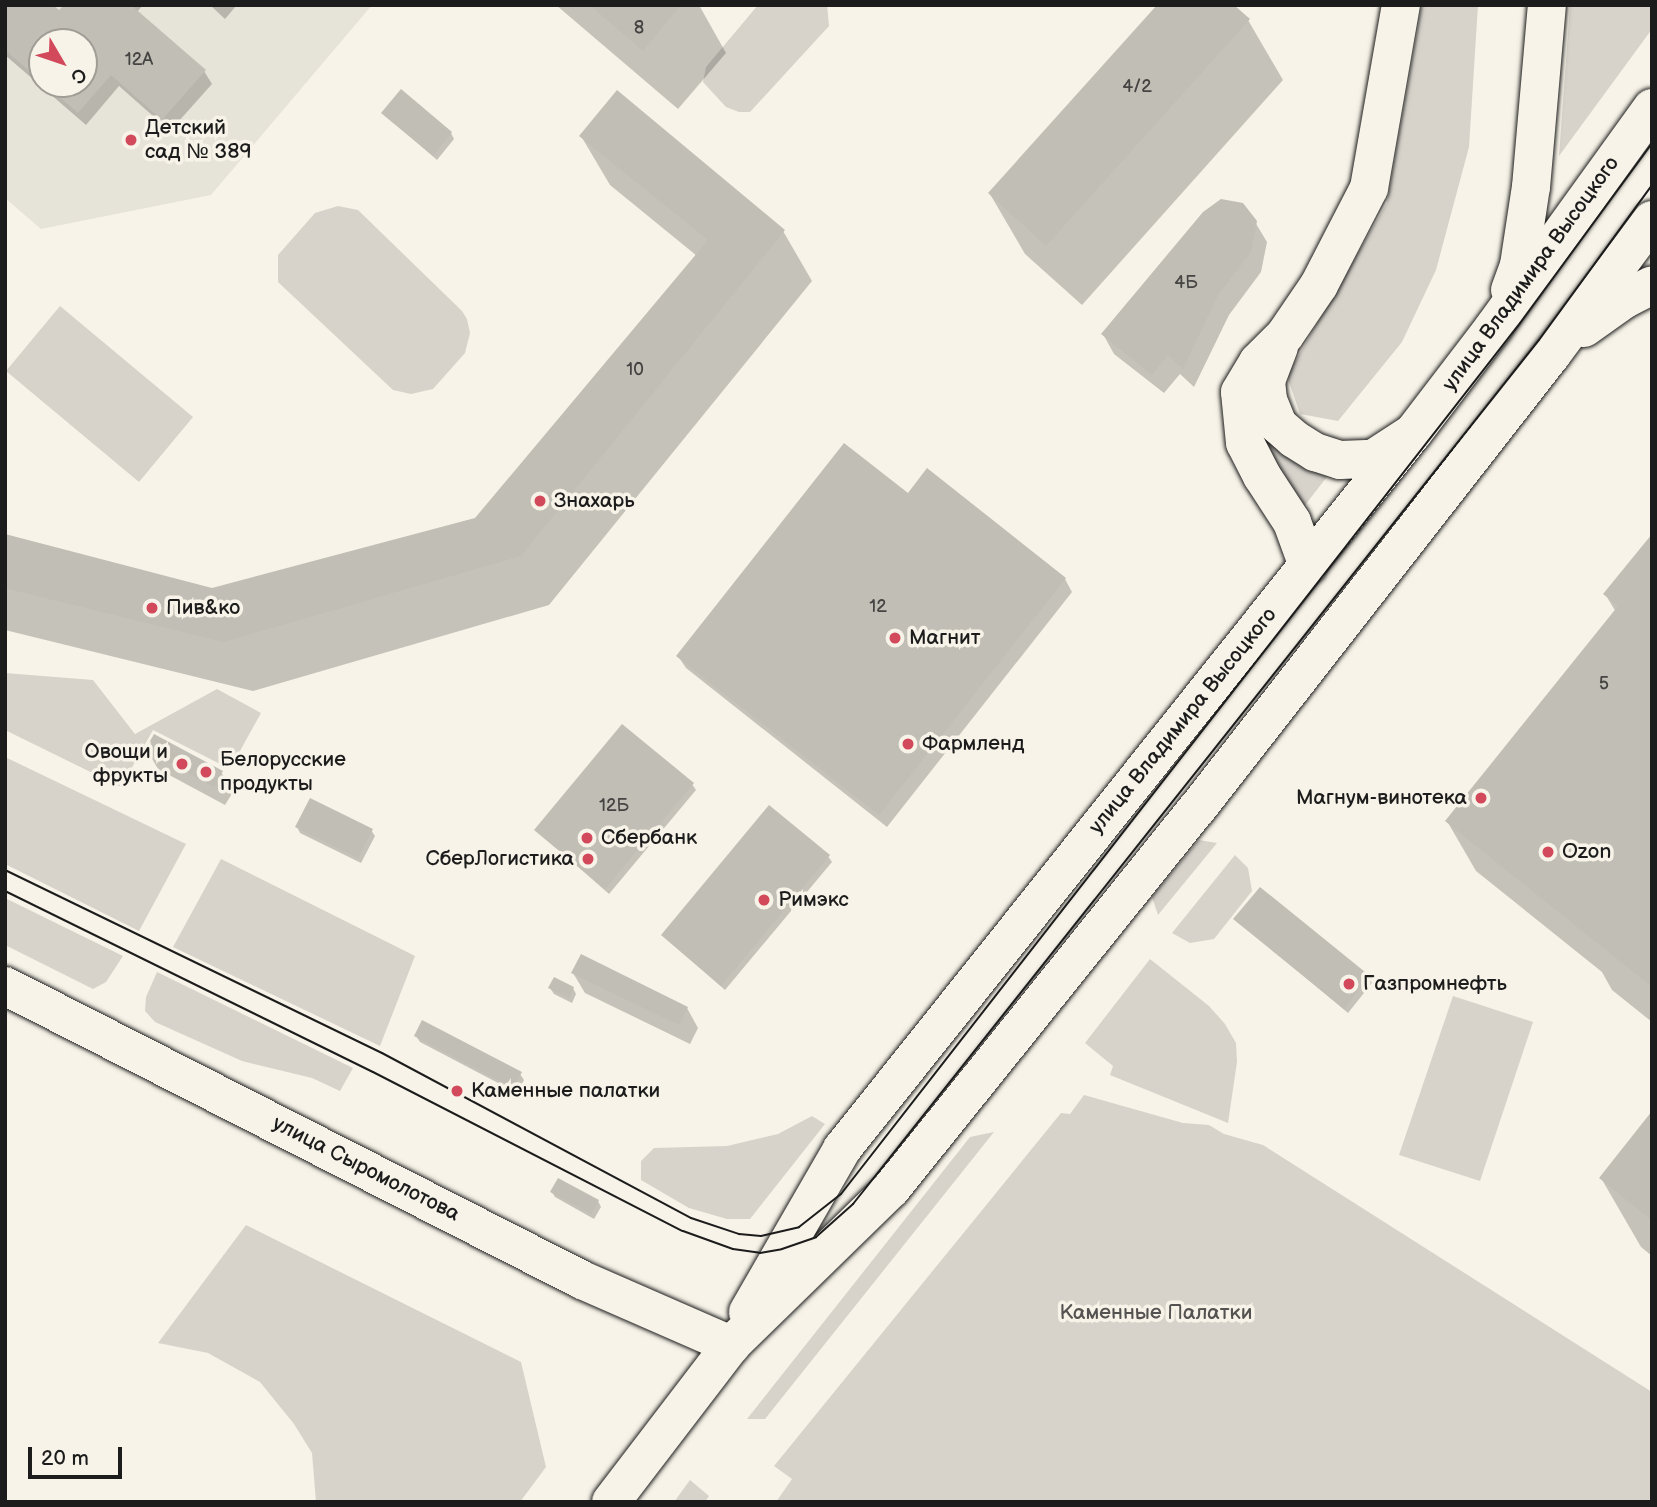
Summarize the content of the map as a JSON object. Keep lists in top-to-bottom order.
{
  "streets": {
    "main road": ["улица Владимира Высоцкого", "улица Сыромолотова"]
  },
  "crossings": [
    ["улица Владимира Высоцкого", "улица Сыромолотова"]
  ],
  "parks": ["Каменные Палатки"],
  "places": [
    "Детский сад № 389",
    "Знахарь",
    "Пив&ко",
    "Магнит",
    "Фармленд",
    "Овощи и фрукты",
    "Белорусские продукты",
    "Магнум-винотека",
    "Сбербанк",
    "Ozon",
    "СберЛогистика",
    "Римэкс",
    "Газпромнефть",
    "Каменные палатки"
  ],
  "house_numbers": [
    "8",
    "12А",
    "4/2",
    "4Б",
    "10",
    "12",
    "5",
    "12Б"
  ],
  "scale_bar": "20 m",
  "north": "bottom right"
}
